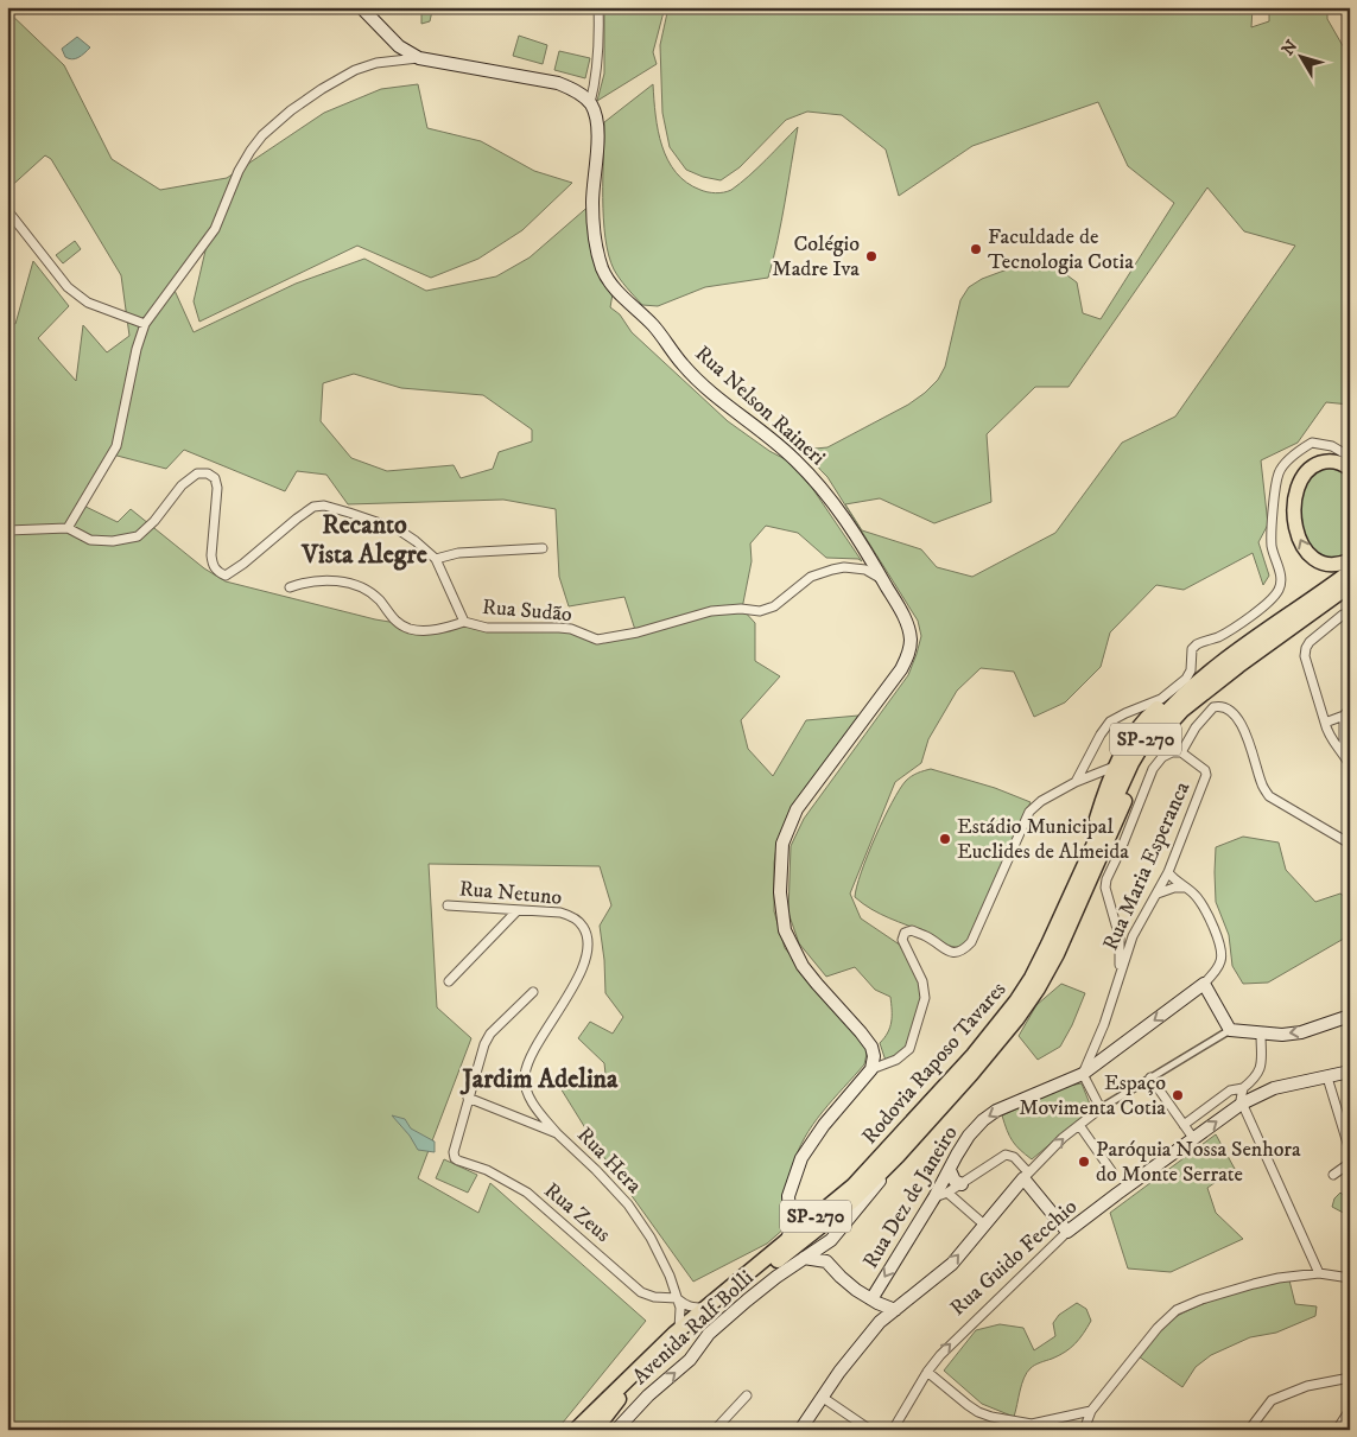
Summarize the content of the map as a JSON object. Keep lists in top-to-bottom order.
{
  "streets": {
    "highway": ["SP-270", "Rodovia Raposo Tavares"],
    "main road": [
      "Rua Nelson Raineri",
      "Rua Dez de Janeiro",
      "Rua Guido Fecchio",
      "Avenida Ralf Bolli"
    ],
    "street": [
      "Rua Sudão",
      "Rua Maria Esperanca",
      "Rua Netuno",
      "Rua Hera",
      "Rua Zeus"
    ]
  },
  "crossings": [
    ["Rua Nelson Raineri", "Rua Sudão"],
    ["Rua Netuno", "Rua Hera"],
    ["Rodovia Raposo Tavares", "Rua Hera"],
    ["Rodovia Raposo Tavares", "Rua Zeus"],
    ["Rodovia Raposo Tavares", "Avenida Ralf Bolli"],
    ["Rua Hera", "Rua Zeus"]
  ],
  "one_way": ["Avenida Ralf Bolli"],
  "districts": ["Recanto Vista Alegre", "Jardim Adelina"],
  "places": [
    "Faculdade de Tecnologia Cotia",
    "Colégio Madre Iva",
    "Estádio Municipal Euclides de Almeida",
    "Espaço Movimenta Cotia",
    "Paróquia Nossa Senhora do Monte Serrate"
  ],
  "north": "top left"
}
